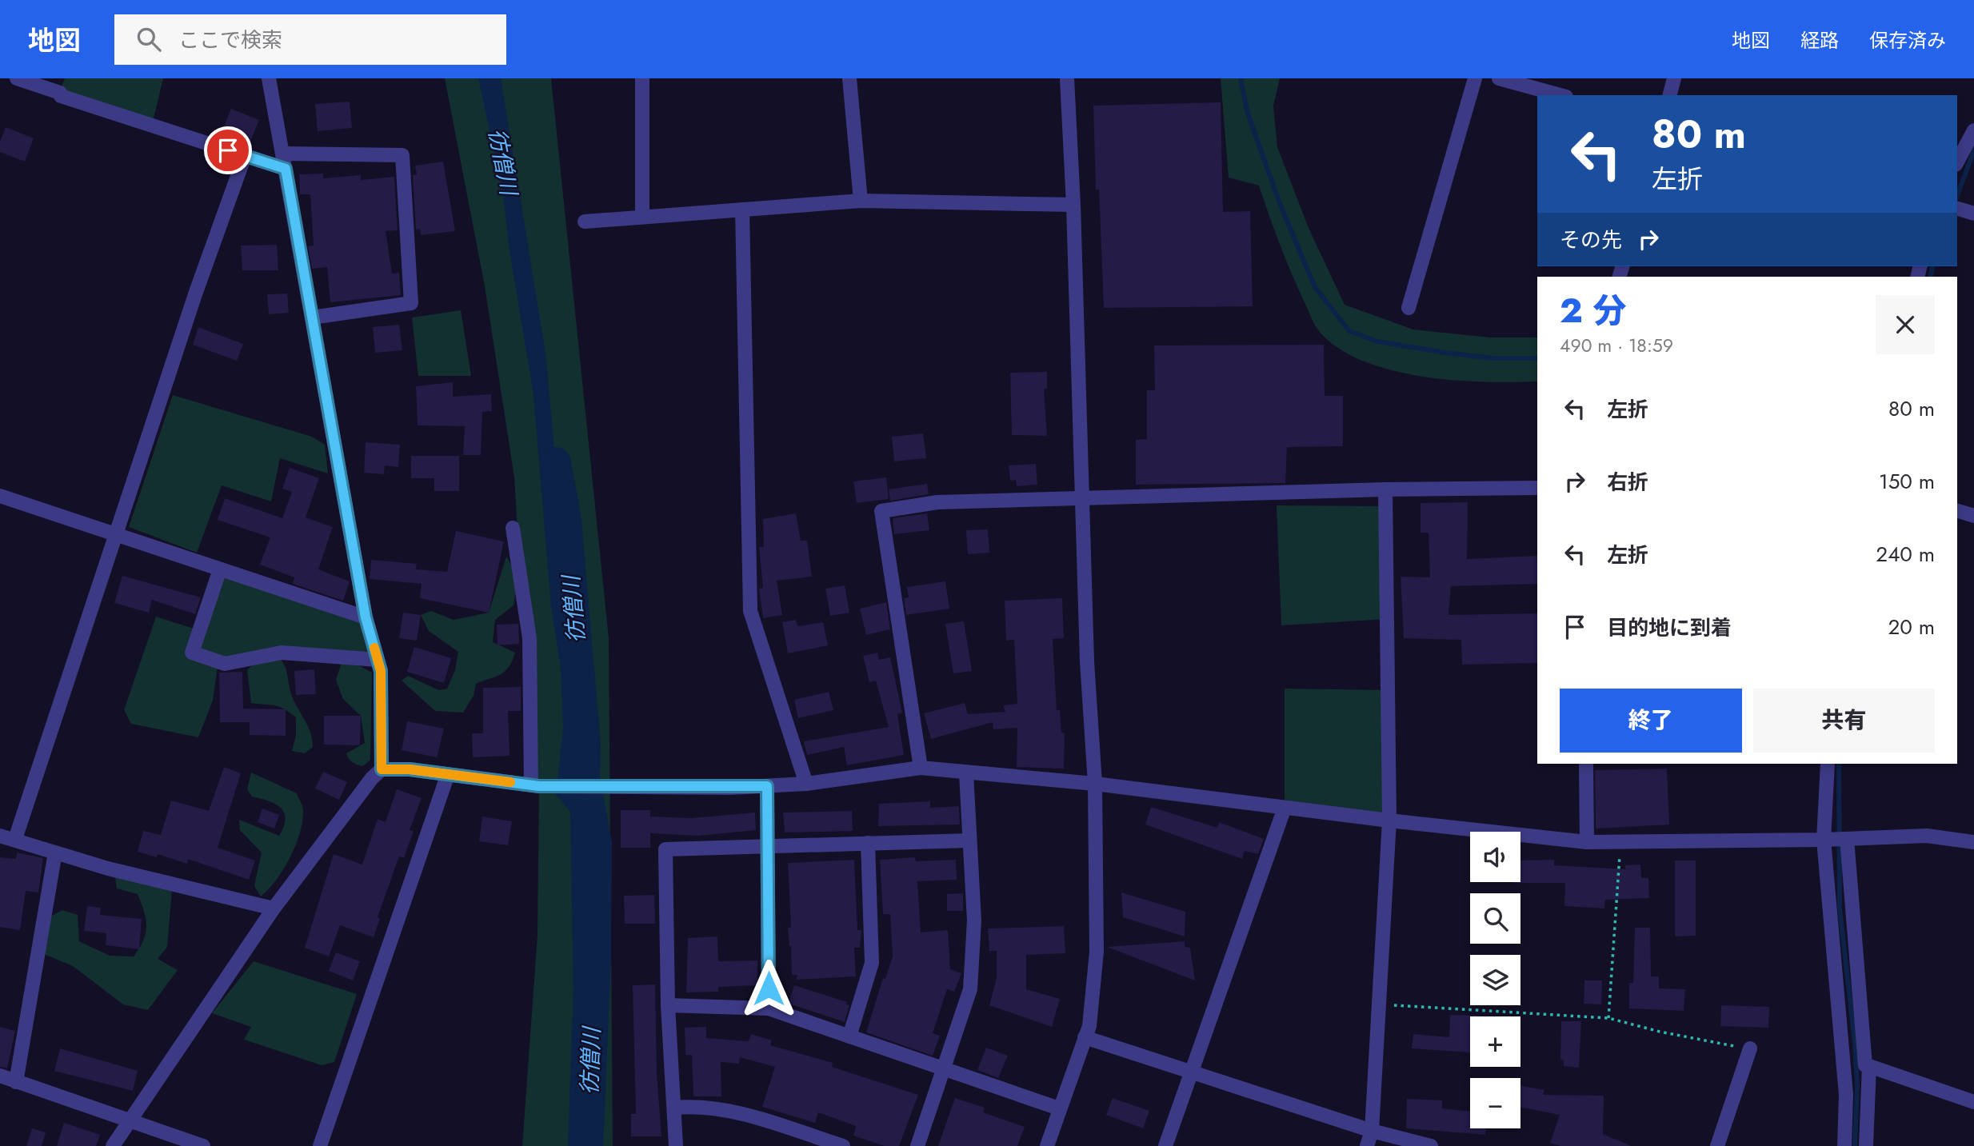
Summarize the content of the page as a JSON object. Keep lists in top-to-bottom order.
{
  "water": ["彷僧川"],
  "page": {
    "header": "地図",
    "search": "ここで検索",
    "nav": ["地図", "経路", "保存済み"],
    "turn": ["80 m", "左折"],
    "then": "その先",
    "heading": ["2 分", "490 m · 18:59"],
    "list": [
      {
        "name": "左折",
        "value": "80 m"
      },
      {
        "name": "右折",
        "value": "150 m"
      },
      {
        "name": "左折",
        "value": "240 m"
      },
      {
        "name": "目的地に到着",
        "value": "20 m"
      }
    ],
    "buttons": ["終了", "共有"],
    "map_buttons": ["+", "−"]
  }
}
